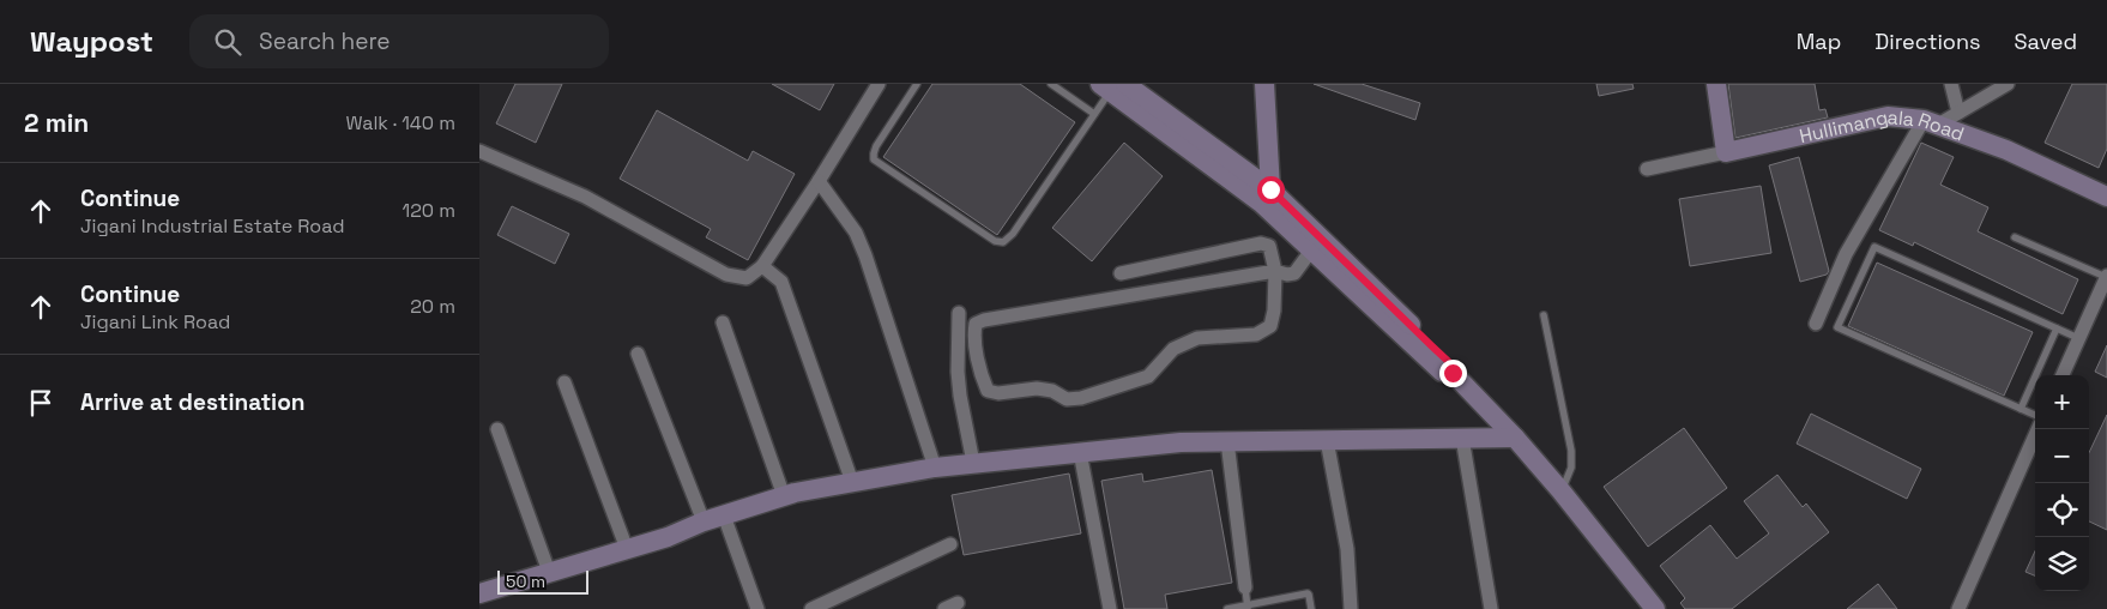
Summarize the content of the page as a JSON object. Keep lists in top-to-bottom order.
{
  "streets": {
    "street": ["Hullimangala Road"]
  },
  "scale_bar": "50 m",
  "page": {
    "header": "Waypost",
    "search": "Search here",
    "nav": ["Map", "Directions", "Saved"],
    "heading": ["2 min", "Walk · 140 m"],
    "list": [
      ["Continue", "Jigani Industrial Estate Road", "120 m"],
      ["Continue", "Jigani Link Road", "20 m"],
      "Arrive at destination"
    ],
    "map_buttons": ["+", "−"],
    "scale": "50 m"
  }
}
